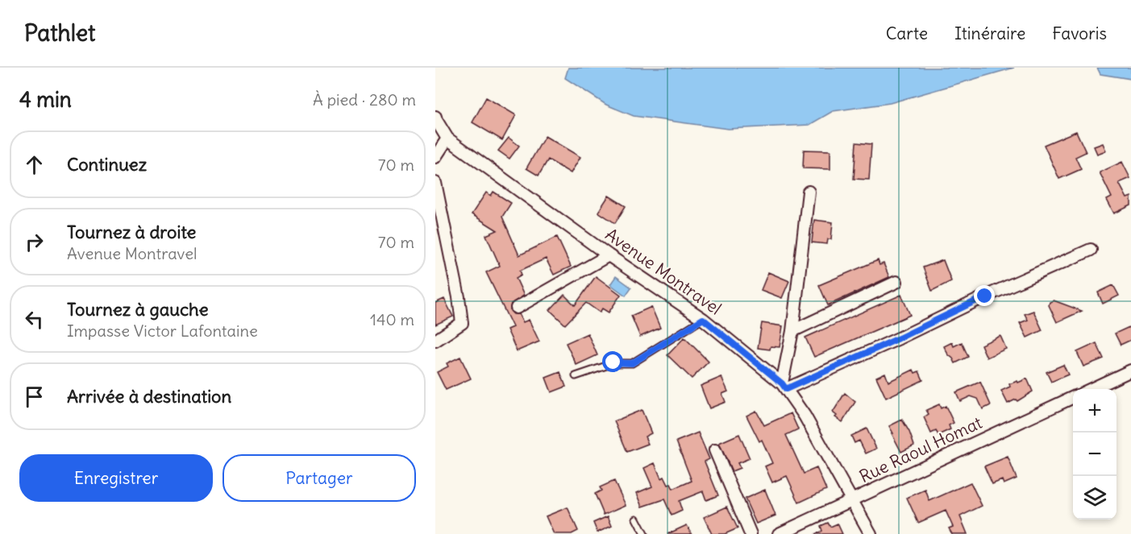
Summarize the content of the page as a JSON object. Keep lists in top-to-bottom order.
{
  "streets": {
    "street": ["Avenue Montravel", "Rue Raoul Homat"]
  },
  "crossings": [
    ["Avenue Montravel", "Rue Raoul Homat"]
  ],
  "page": {
    "header": "Pathlet",
    "nav": ["Carte", "Itinéraire", "Favoris"],
    "heading": ["4 min", "À pied · 280 m"],
    "list": [
      ["Continuez", "70 m"],
      ["Tournez à droite", "Avenue Montravel", "70 m"],
      ["Tournez à gauche", "Impasse Victor Lafontaine", "140 m"],
      "Arrivée à destination"
    ],
    "map_buttons": ["+", "−"],
    "buttons": ["Enregistrer", "Partager"]
  }
}
